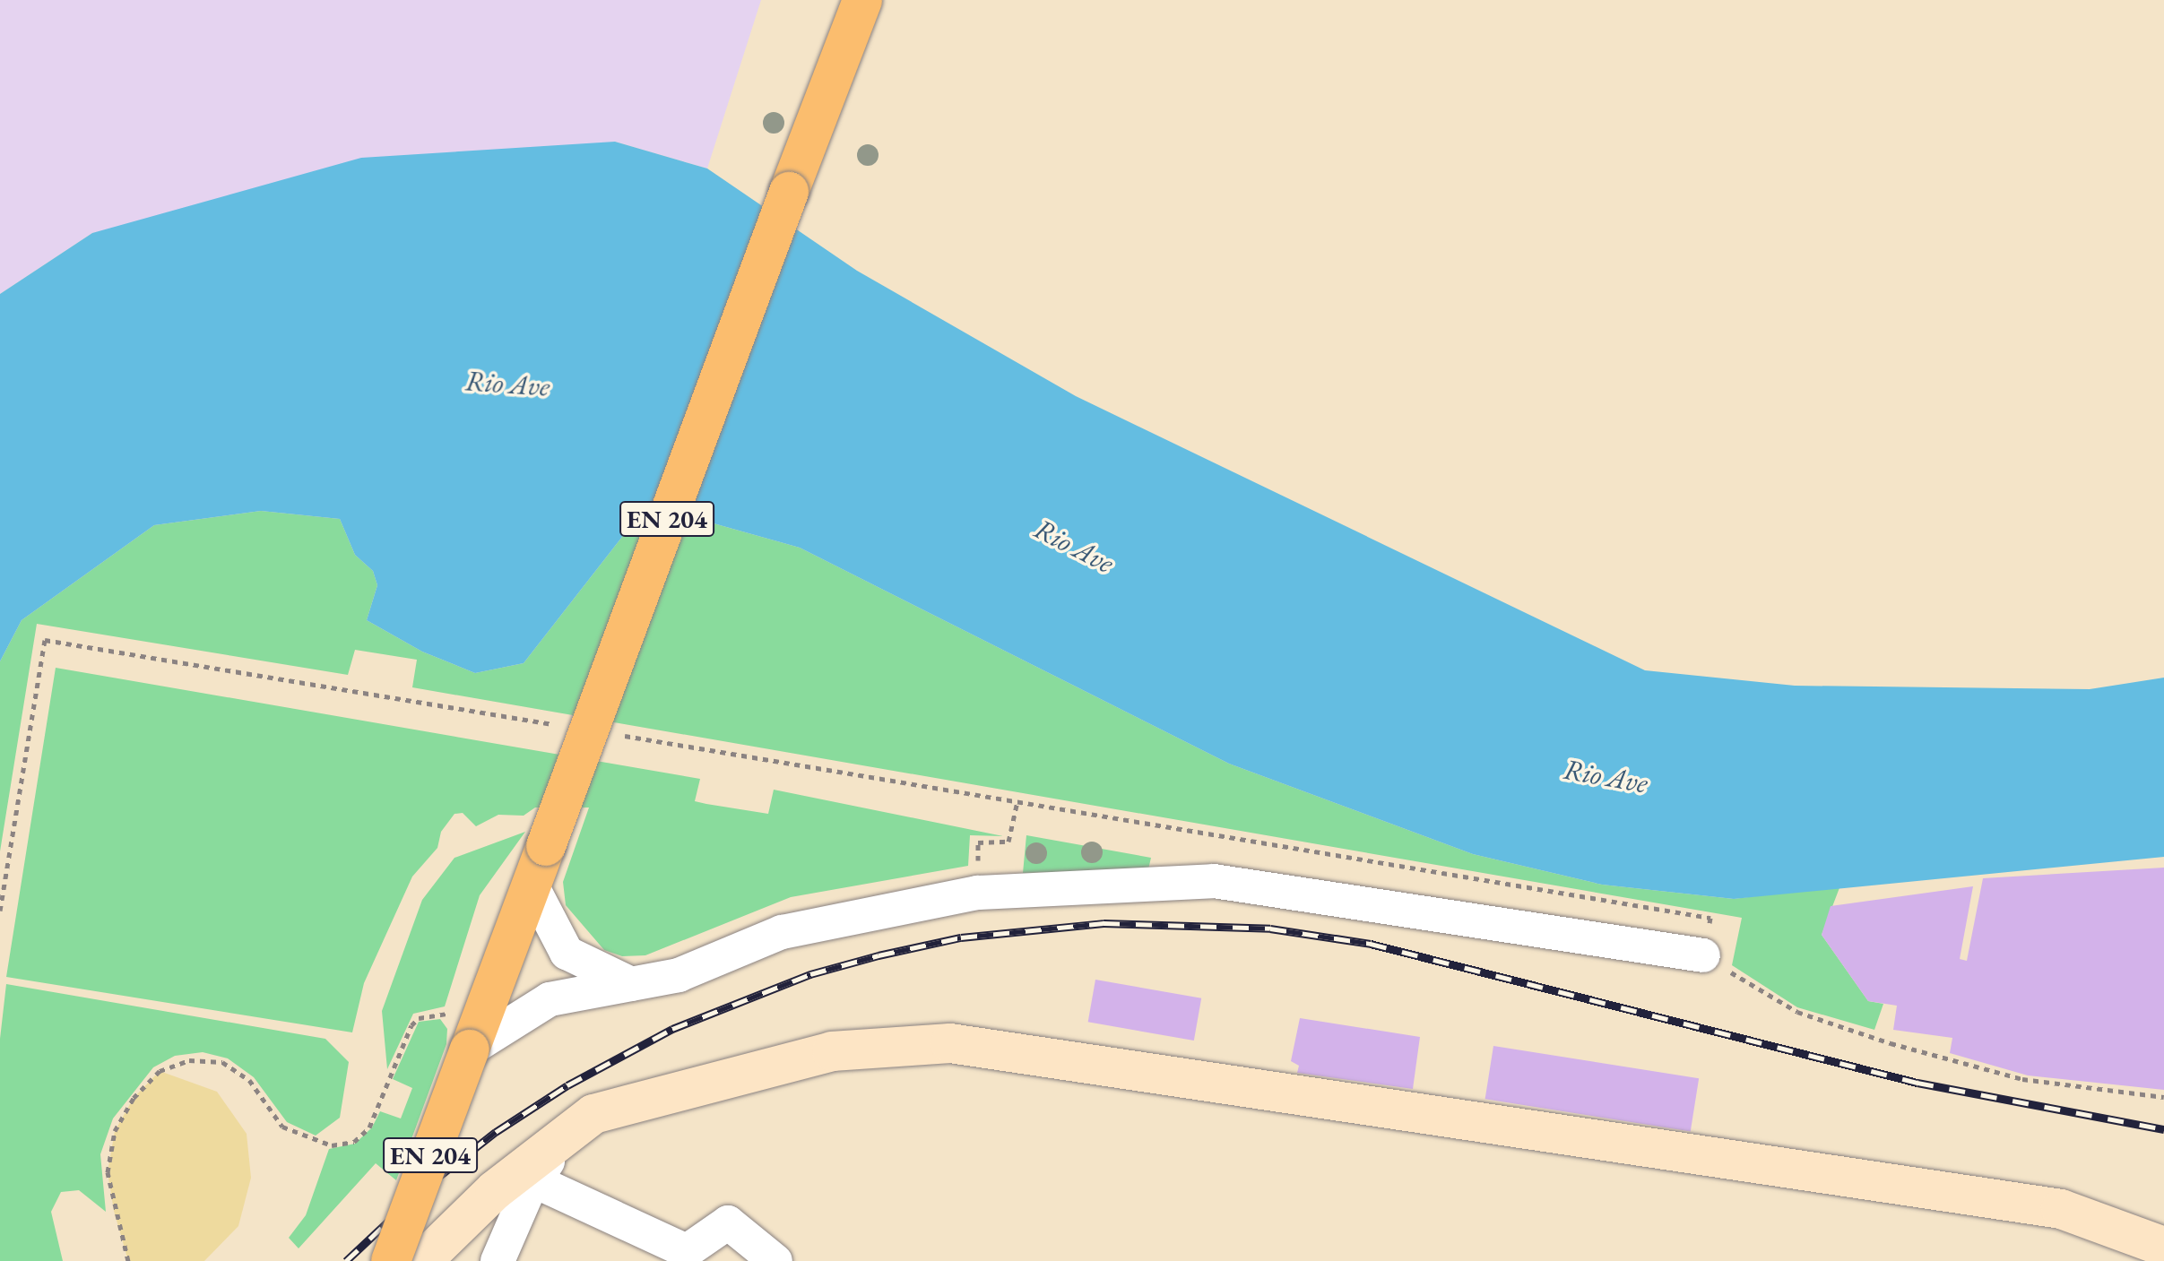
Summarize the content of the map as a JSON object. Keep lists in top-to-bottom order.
{
  "streets": {
    "main road": ["EN 204"]
  },
  "water": ["Rio Ave"]
}
